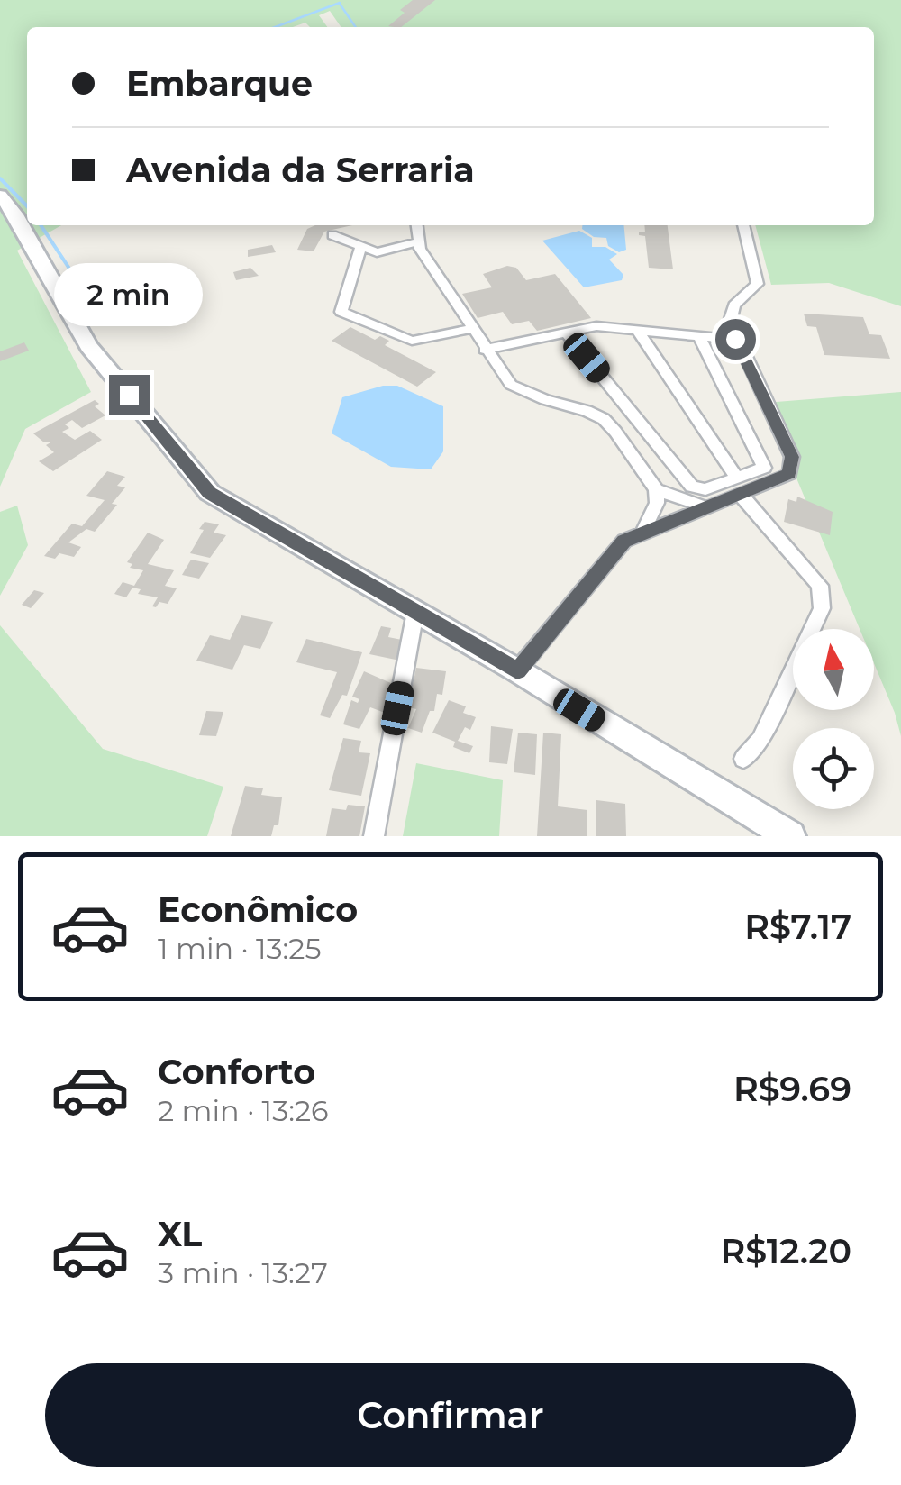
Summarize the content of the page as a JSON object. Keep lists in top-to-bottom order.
{
  "north": "top",
  "page": {
    "banner": ["Embarque", "Avenida da Serraria"],
    "bubble": "2 min",
    "list": [
      {
        "name": "Econômico",
        "note": "1 min · 13:25",
        "value": "R$7.17"
      },
      {
        "name": "Conforto",
        "note": "2 min · 13:26",
        "value": "R$9.69"
      },
      {
        "name": "XL",
        "note": "3 min · 13:27",
        "value": "R$12.20"
      }
    ],
    "buttons": "Confirmar"
  }
}
